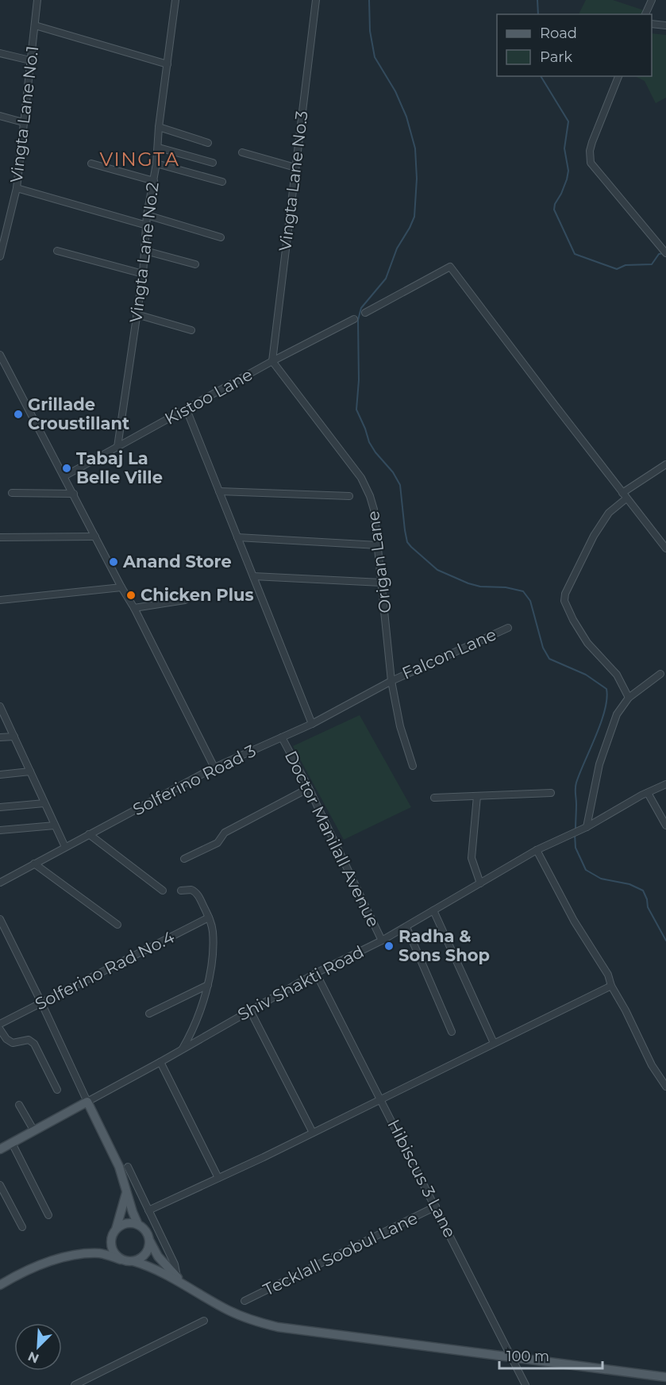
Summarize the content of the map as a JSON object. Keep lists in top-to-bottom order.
{
  "streets": {
    "street": [
      "Vingta Lane No.1",
      "Vingta Lane No.3",
      "Vingta Lane No.2",
      "Kistoo Lane",
      "Origan Lane",
      "Falcon Lane",
      "Solferino Road 3",
      "Doctor Manilall Avenue",
      "Solferino Rad No.4",
      "Shiv Shakti Road",
      "Hibiscus 3 Lane",
      "Tecklall Soobul Lane"
    ]
  },
  "crossings": [
    ["Vingta Lane No.3", "Kistoo Lane"],
    ["Vingta Lane No.3", "Origan Lane"],
    ["Vingta Lane No.2", "Kistoo Lane"],
    ["Kistoo Lane", "Origan Lane"],
    ["Origan Lane", "Falcon Lane"],
    ["Origan Lane", "Solferino Road 3"],
    ["Falcon Lane", "Solferino Road 3"],
    ["Solferino Road 3", "Doctor Manilall Avenue"],
    ["Doctor Manilall Avenue", "Shiv Shakti Road"],
    ["Shiv Shakti Road", "Hibiscus 3 Lane"],
    ["Hibiscus 3 Lane", "Tecklall Soobul Lane"]
  ],
  "districts": ["VINGTA"],
  "places": [
    "Grillade Croustillant",
    "Tabaj La Belle Ville",
    "Anand Store",
    "Chicken Plus",
    "Radha & Sons Shop"
  ],
  "legend": ["Road", "Park"],
  "scale_bar": "100 m",
  "north": "bottom left"
}
